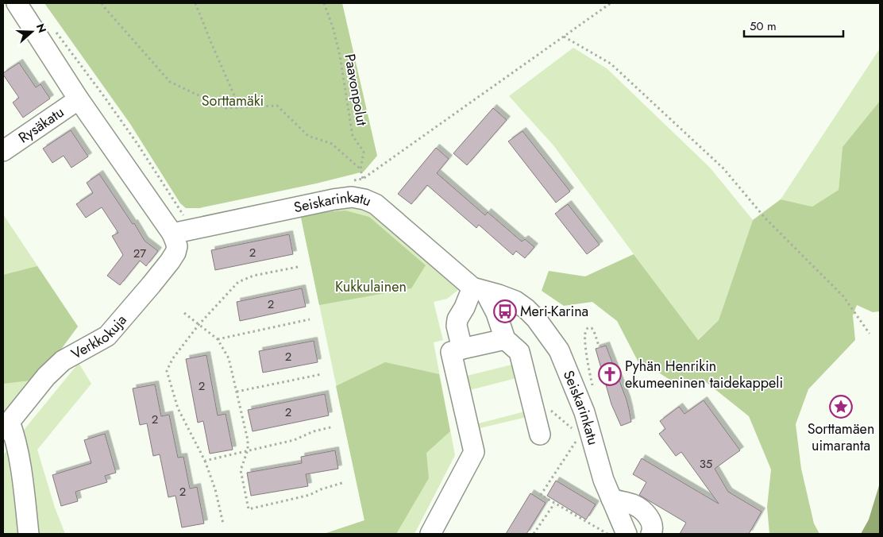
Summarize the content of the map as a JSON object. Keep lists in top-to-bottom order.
{
  "streets": {
    "street": ["Rysäkatu", "Seiskarinkatu", "Verkkokuja"],
    "path": ["Paavonpolut"]
  },
  "crossings": [
    ["Seiskarinkatu", "Verkkokuja"]
  ],
  "parks": ["Sorttamäki", "Kukkulainen"],
  "places": {
    "bus stop": ["Meri-Karina"],
    "church": ["Pyhän Henrikin ekumeeninen taidekappeli"],
    "place": ["Sorttamäen uimaranta"]
  },
  "house_numbers": [
    "2",
    "27",
    "2",
    "2",
    "2",
    "2",
    "2",
    "35",
    "2"
  ],
  "scale_bar": "50 m",
  "north": "right"
}
